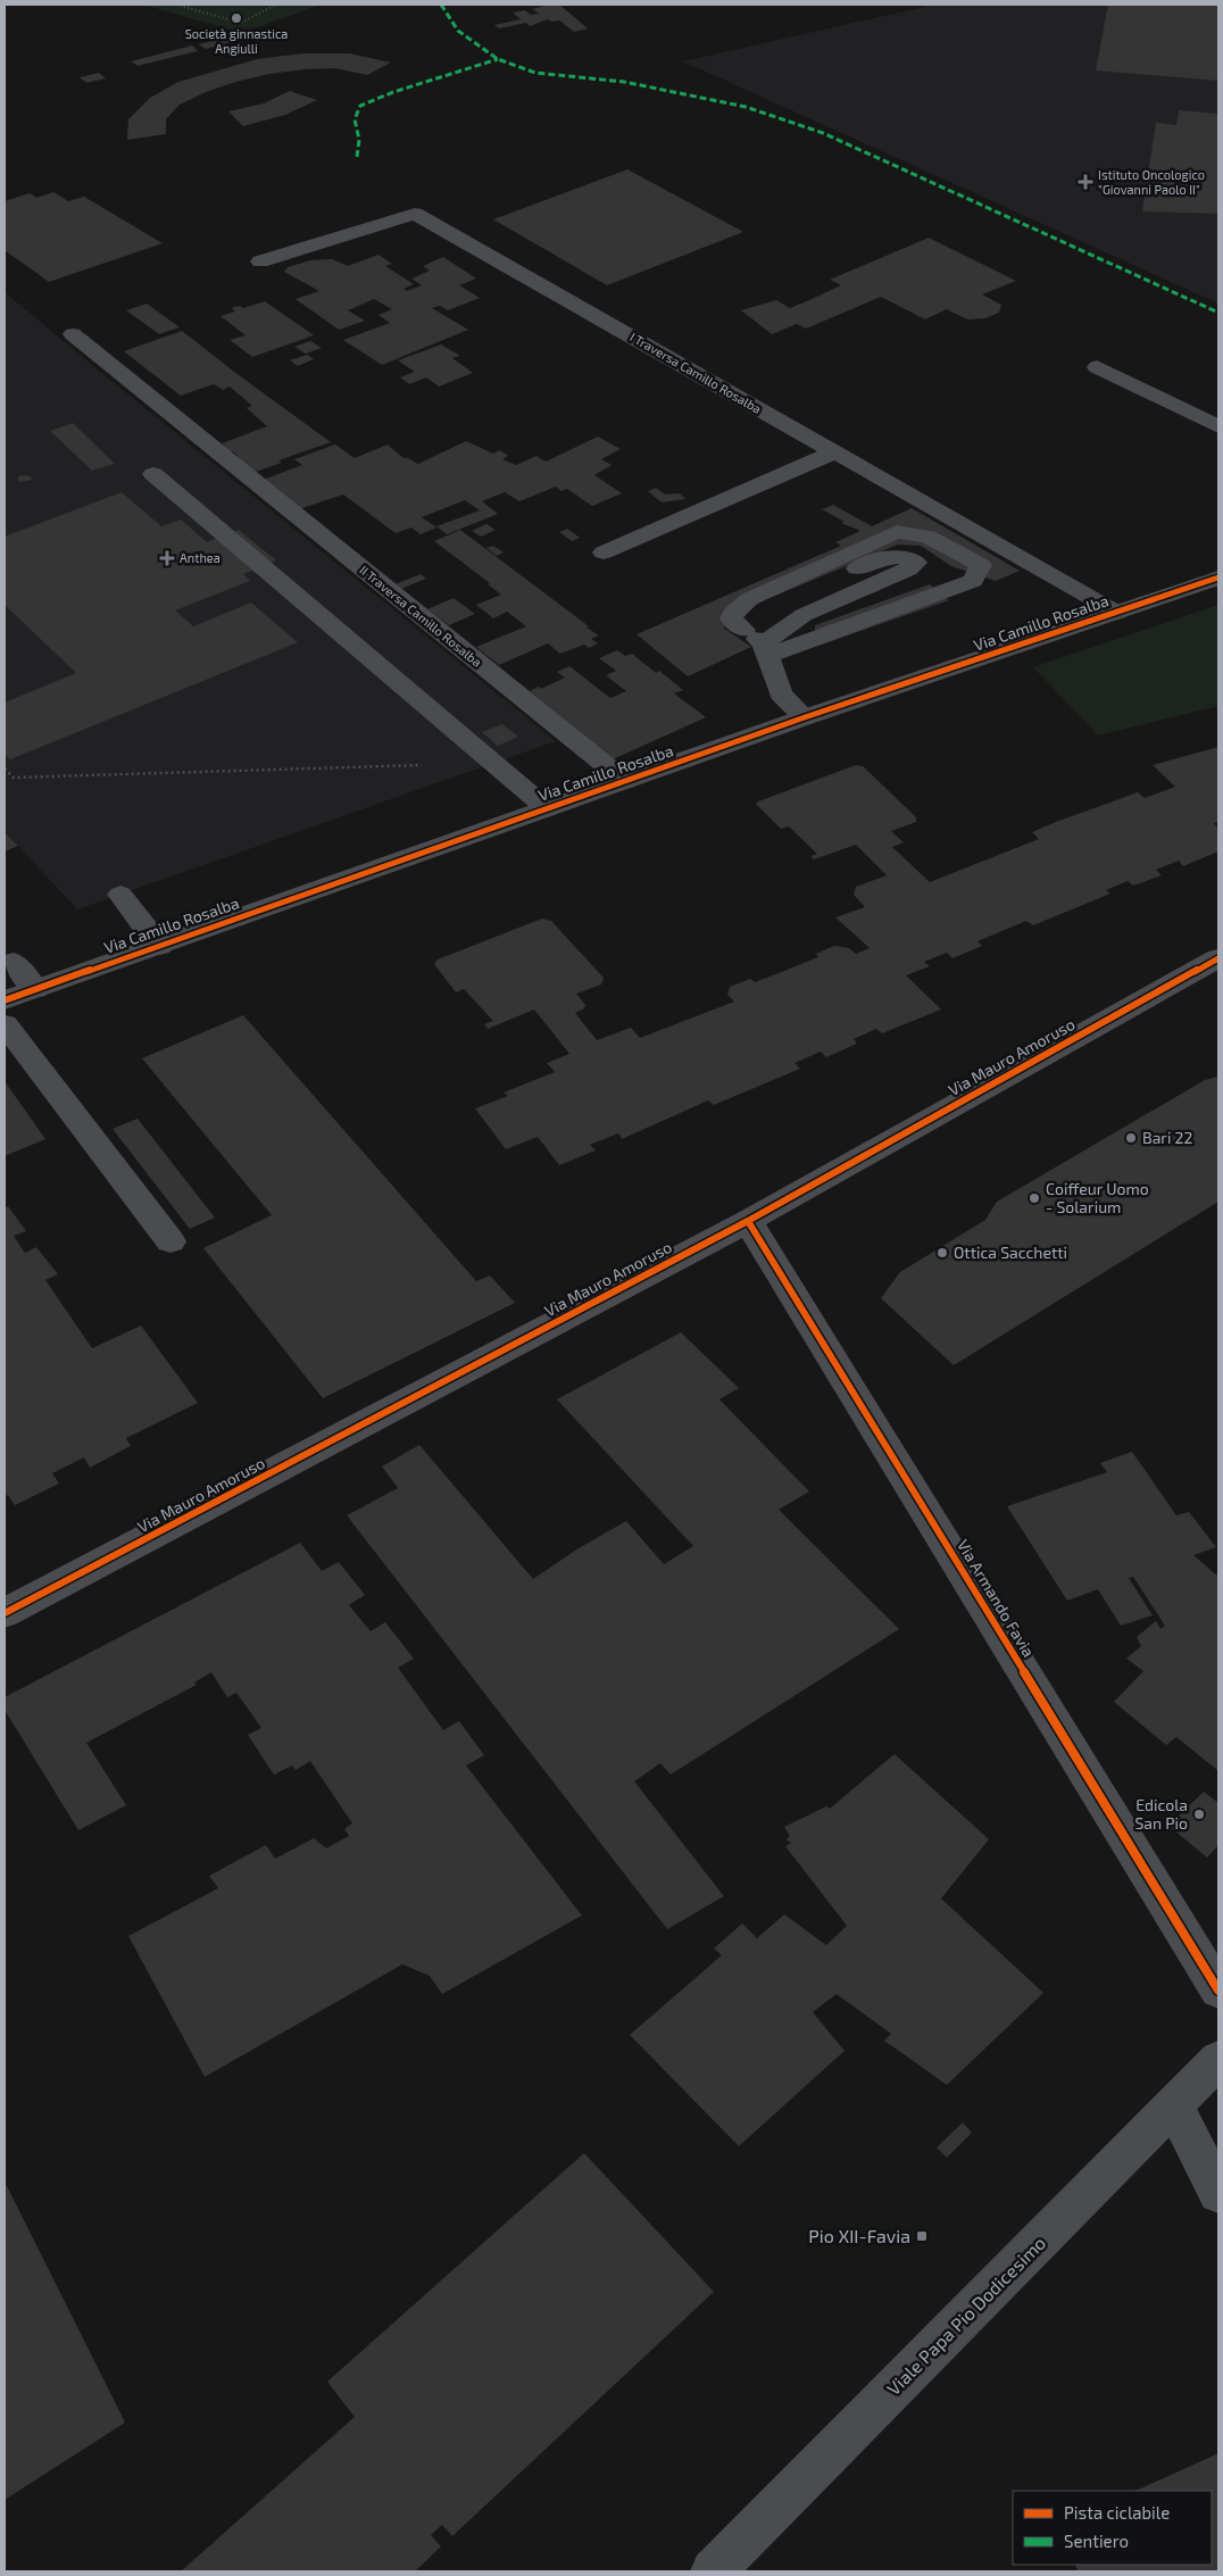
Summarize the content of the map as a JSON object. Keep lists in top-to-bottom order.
{
  "streets": {
    "street": [
      "I Traversa Camillo Rosalba",
      "II Traversa Camillo Rosalba",
      "Via Camillo Rosalba",
      "Via Mauro Amoruso",
      "Via Armando Favia",
      "Viale Papa Pio Dodicesimo"
    ]
  },
  "crossings": [
    ["I Traversa Camillo Rosalba", "Via Camillo Rosalba"],
    ["II Traversa Camillo Rosalba", "Via Camillo Rosalba"],
    ["Via Mauro Amoruso", "Via Armando Favia"]
  ],
  "places": {
    "other": [
      "Società ginnastica Angiulli",
      "Bari 22",
      "Coiffeur Uomo - Solarium",
      "Ottica Sacchetti",
      "Edicola San Pio"
    ],
    "health": ["Istituto Oncologico \"Giovanni Paolo II\"", "Anthea"],
    "transit": ["Pio XII-Favia"]
  },
  "legend": ["Pista ciclabile", "Sentiero"]
}
